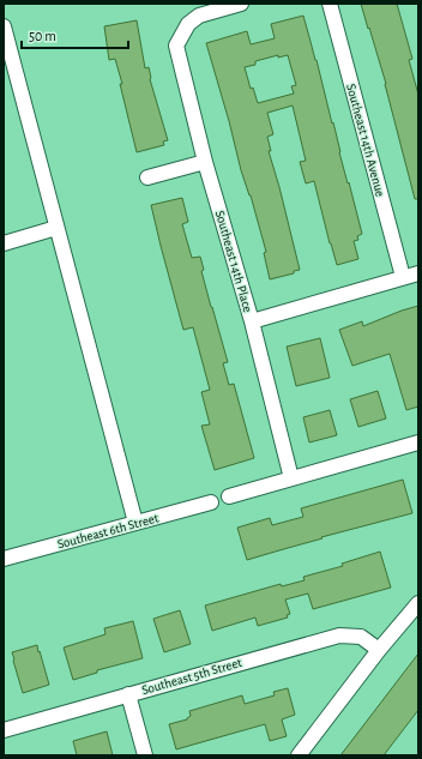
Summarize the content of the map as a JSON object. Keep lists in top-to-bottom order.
{
  "streets": {
    "street": [
      "Southeast 14th Avenue",
      "Southeast 14th Place",
      "Southeast 6th Street",
      "Southeast 5th Street"
    ]
  },
  "scale_bar": "50 m"
}
